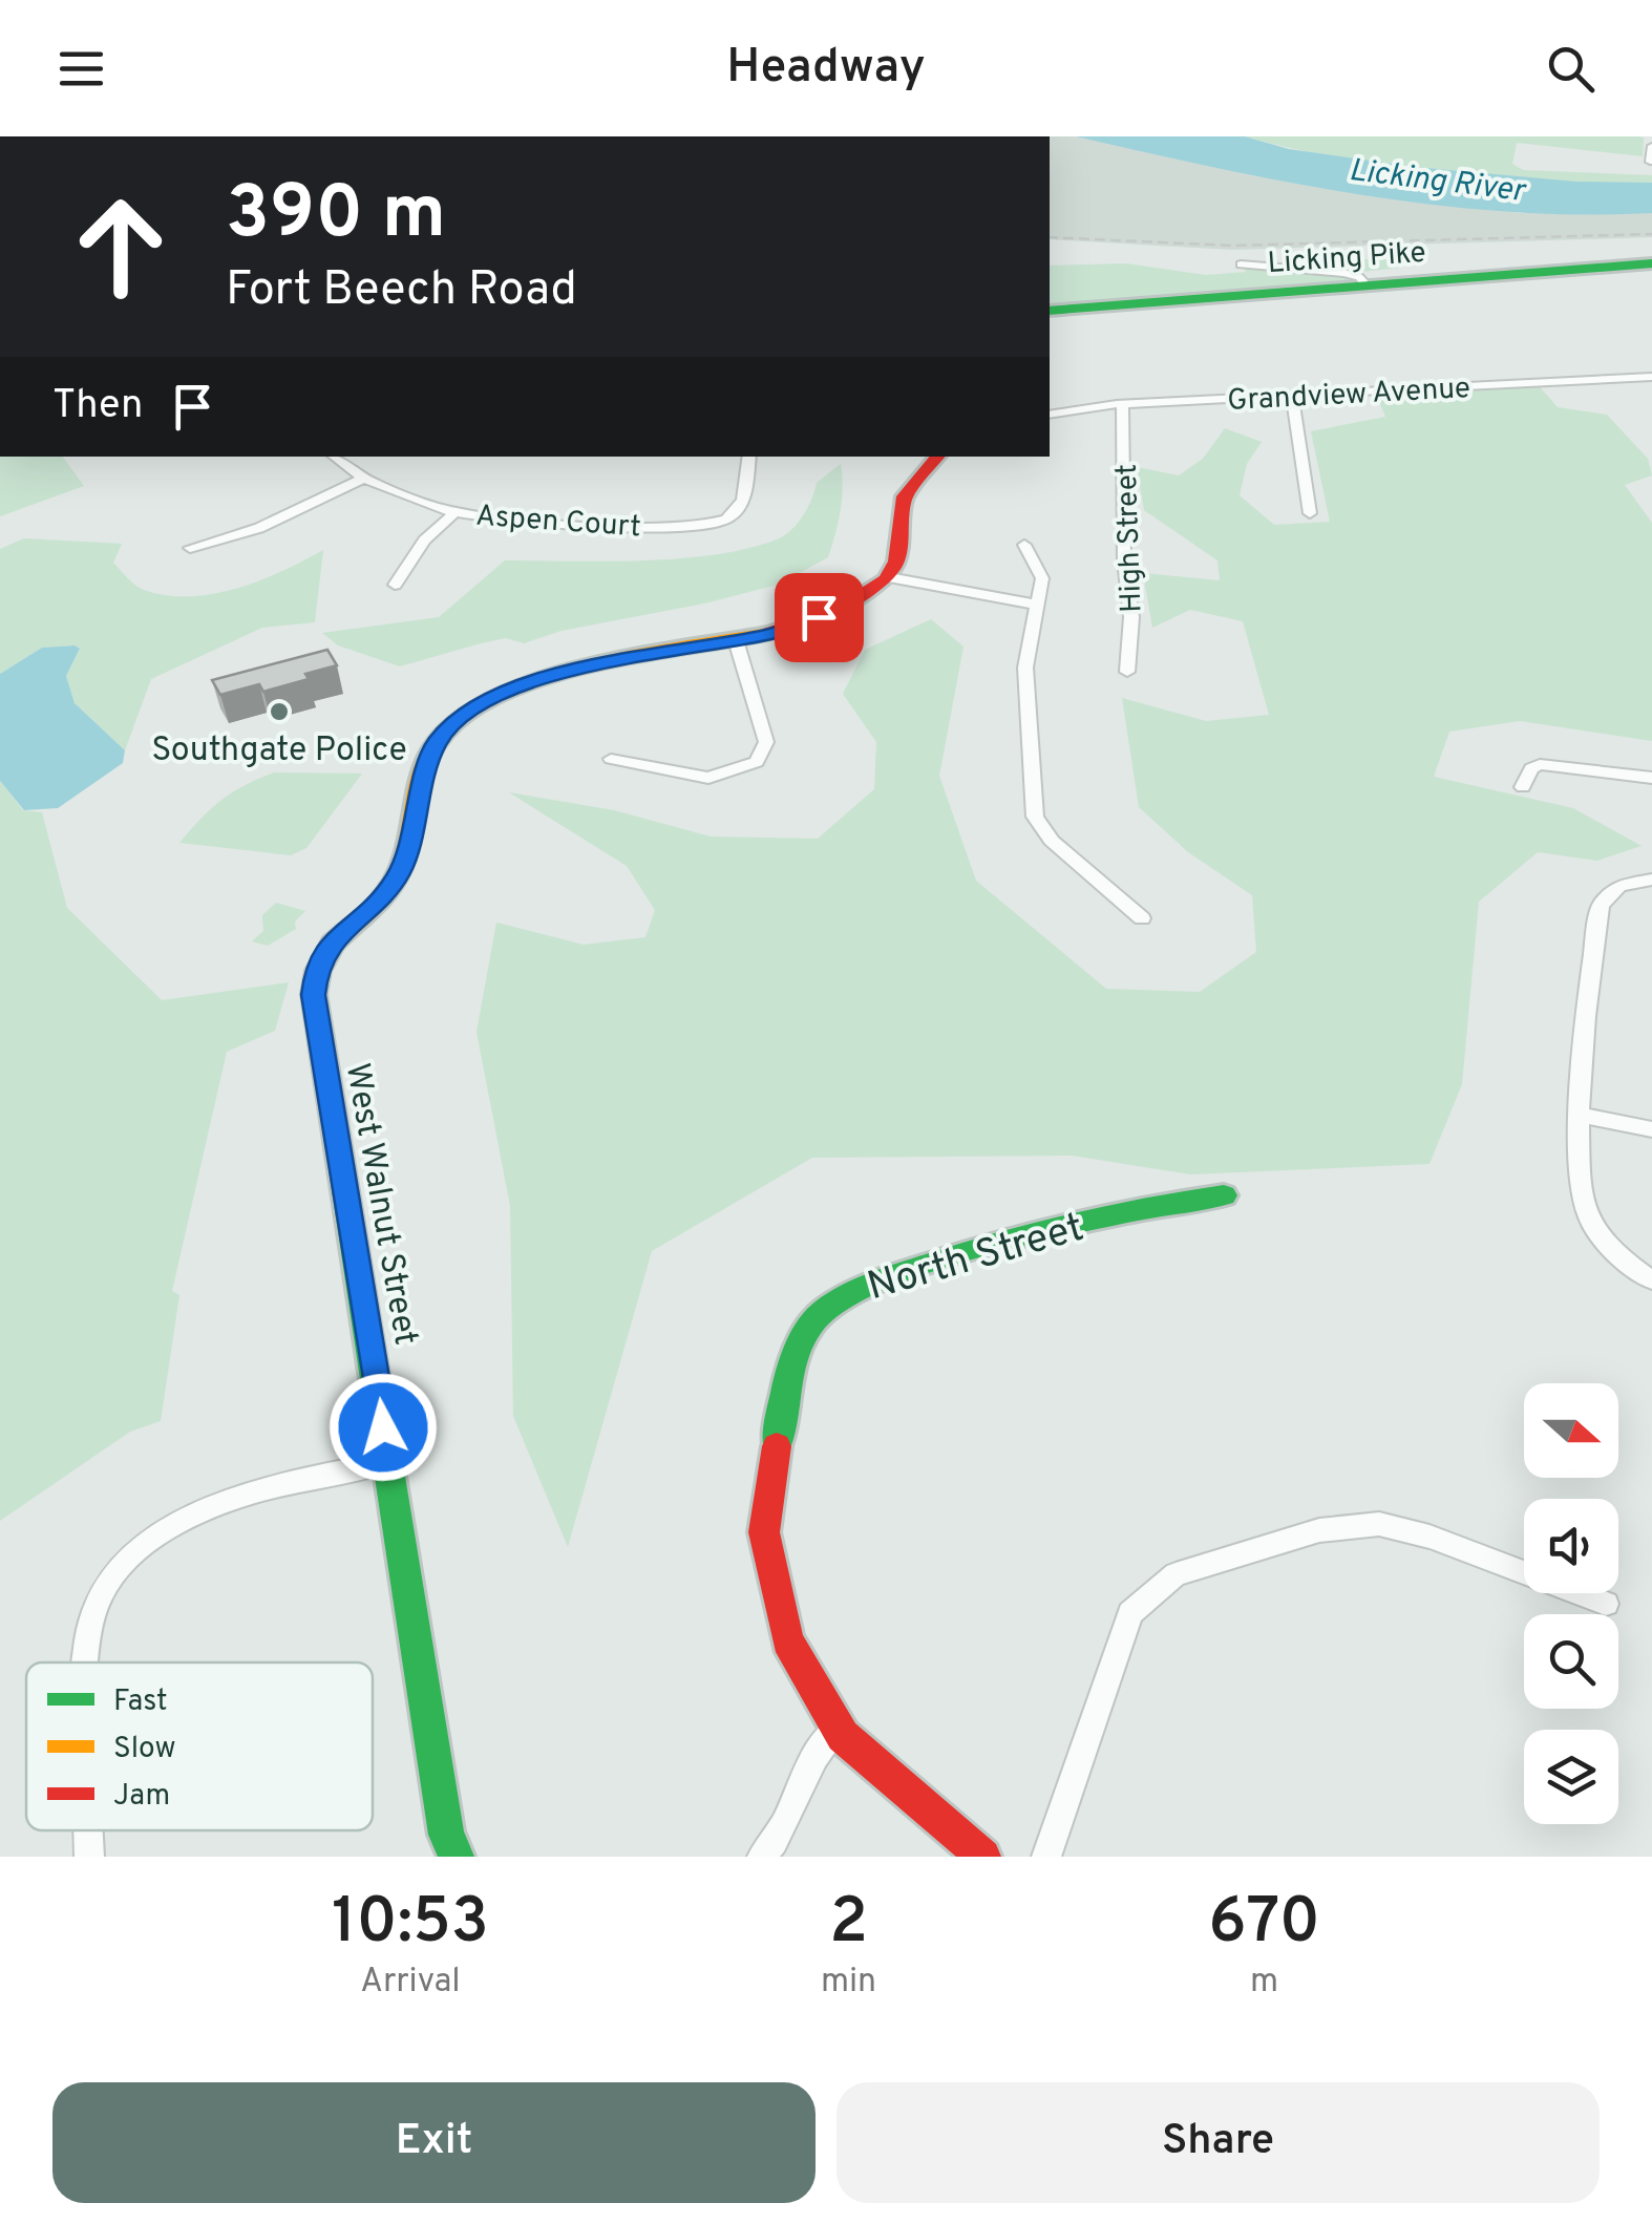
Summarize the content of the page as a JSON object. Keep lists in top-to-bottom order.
{
  "streets": {
    "street": [
      "Licking Pike",
      "Grandview Avenue",
      "Aspen Court",
      "High Street",
      "West Walnut Street",
      "North Street"
    ]
  },
  "crossings": [
    ["Grandview Avenue", "High Street"]
  ],
  "water": ["Licking River"],
  "places": ["Southgate Police"],
  "legend": ["Fast", "Slow", "Jam"],
  "north": "right",
  "page": {
    "header": "Headway",
    "turn": ["390 m", "Fort Beech Road"],
    "then": "Then",
    "eta": [
      "10:53",
      "Arrival",
      "2",
      "min",
      "670",
      "m"
    ],
    "buttons": ["Exit", "Share"]
  }
}
